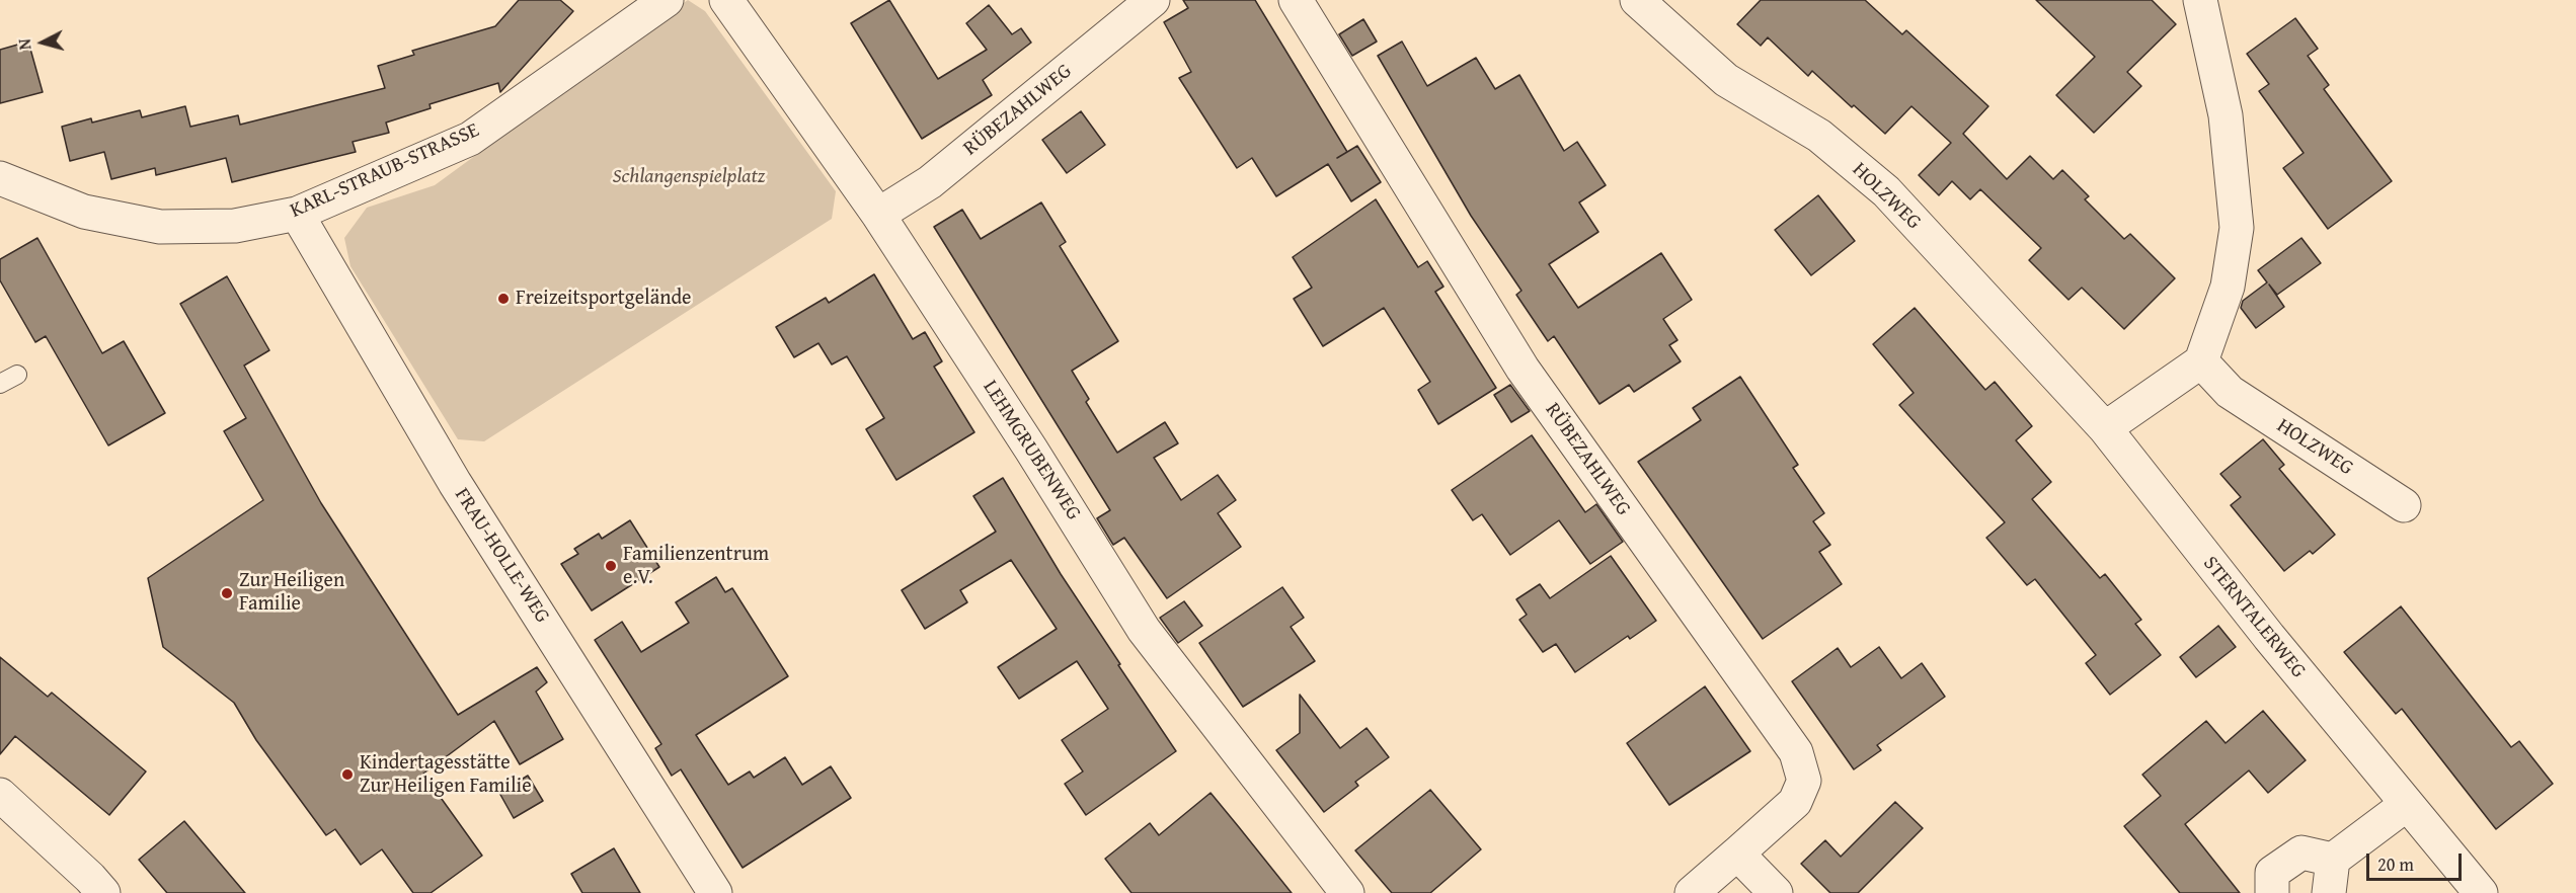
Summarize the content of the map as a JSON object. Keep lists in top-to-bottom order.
{
  "streets": {
    "street": [
      "RÜBEZAHLWEG",
      "KARL-STRAUB-STRASSE",
      "HOLZWEG",
      "LEHMGRUBENWEG",
      "FRAU-HOLLE-WEG",
      "STERNTALERWEG"
    ]
  },
  "crossings": [
    ["RÜBEZAHLWEG", "LEHMGRUBENWEG"],
    ["KARL-STRAUB-STRASSE", "FRAU-HOLLE-WEG"],
    ["HOLZWEG", "STERNTALERWEG"]
  ],
  "parks": ["Schlangenspielplatz"],
  "places": [
    "Freizeitsportgelände",
    "Familienzentrum e.V.",
    "Zur Heiligen Familie",
    "Kindertagesstätte Zur Heiligen Familie"
  ],
  "scale_bar": "20 m",
  "north": "left"
}
